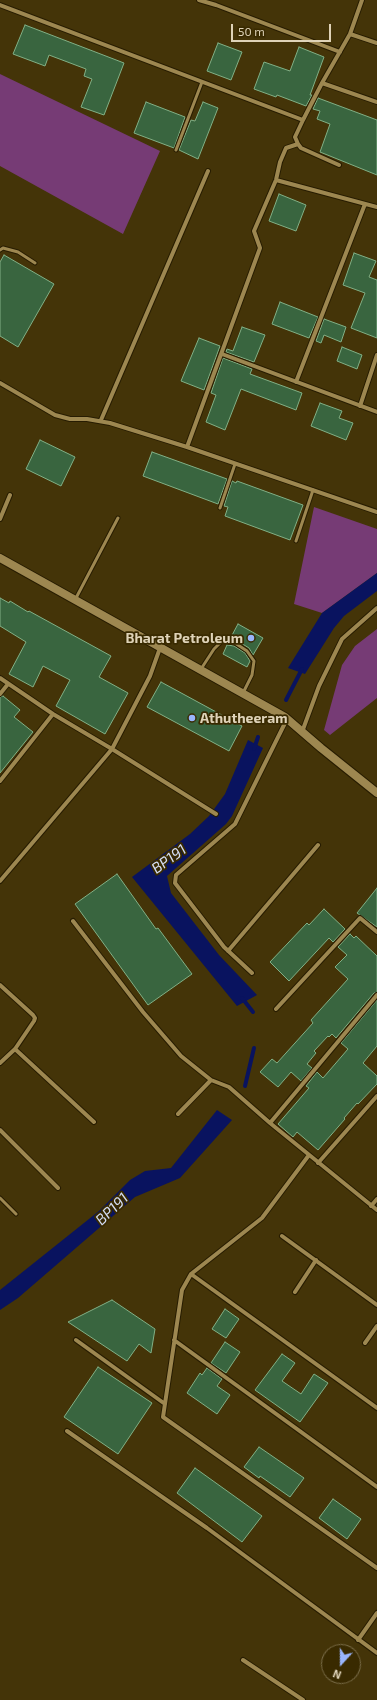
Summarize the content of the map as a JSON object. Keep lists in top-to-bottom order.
{
  "water": ["BP191"],
  "places": ["Bharat Petroleum", "Athutheeram"],
  "scale_bar": "50 m",
  "north": "bottom"
}
